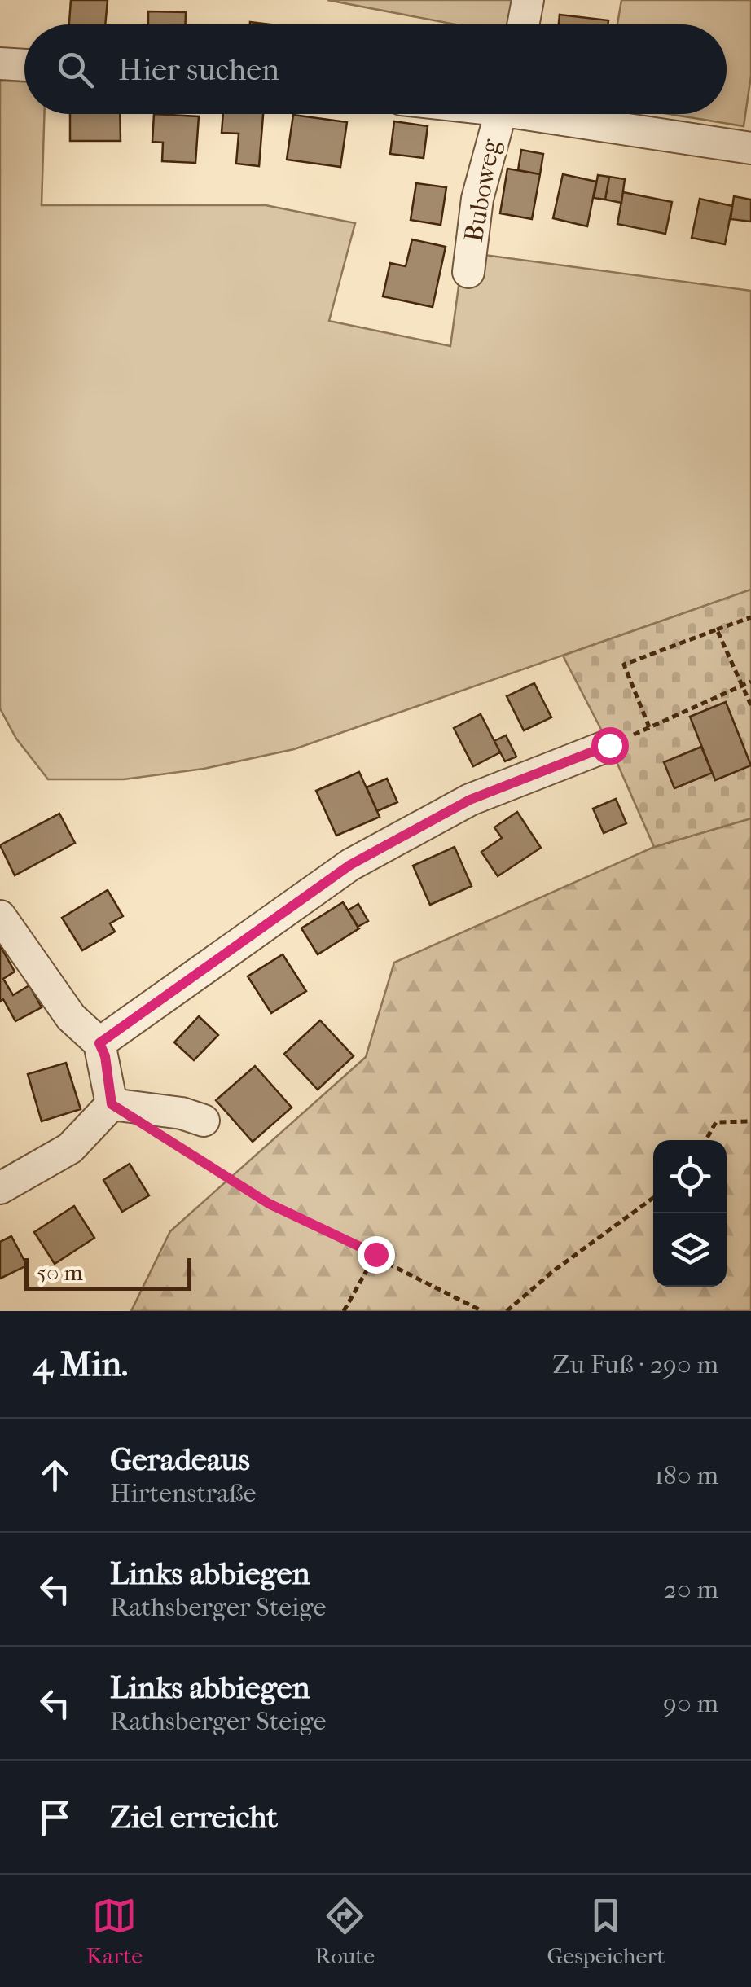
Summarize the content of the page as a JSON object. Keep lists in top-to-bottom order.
{
  "streets": {
    "street": ["Buboweg"]
  },
  "scale_bar": "50 m",
  "page": {
    "search": "Hier suchen",
    "scale": "50 m",
    "heading": ["4 Min.", "Zu Fuß · 290 m"],
    "list": [
      ["Geradeaus", "Hirtenstraße", "180 m"],
      ["Links abbiegen", "Rathsberger Steige", "20 m"],
      ["Links abbiegen", "Rathsberger Steige", "90 m"],
      "Ziel erreicht"
    ],
    "nav": ["Karte", "Route", "Gespeichert"]
  }
}
